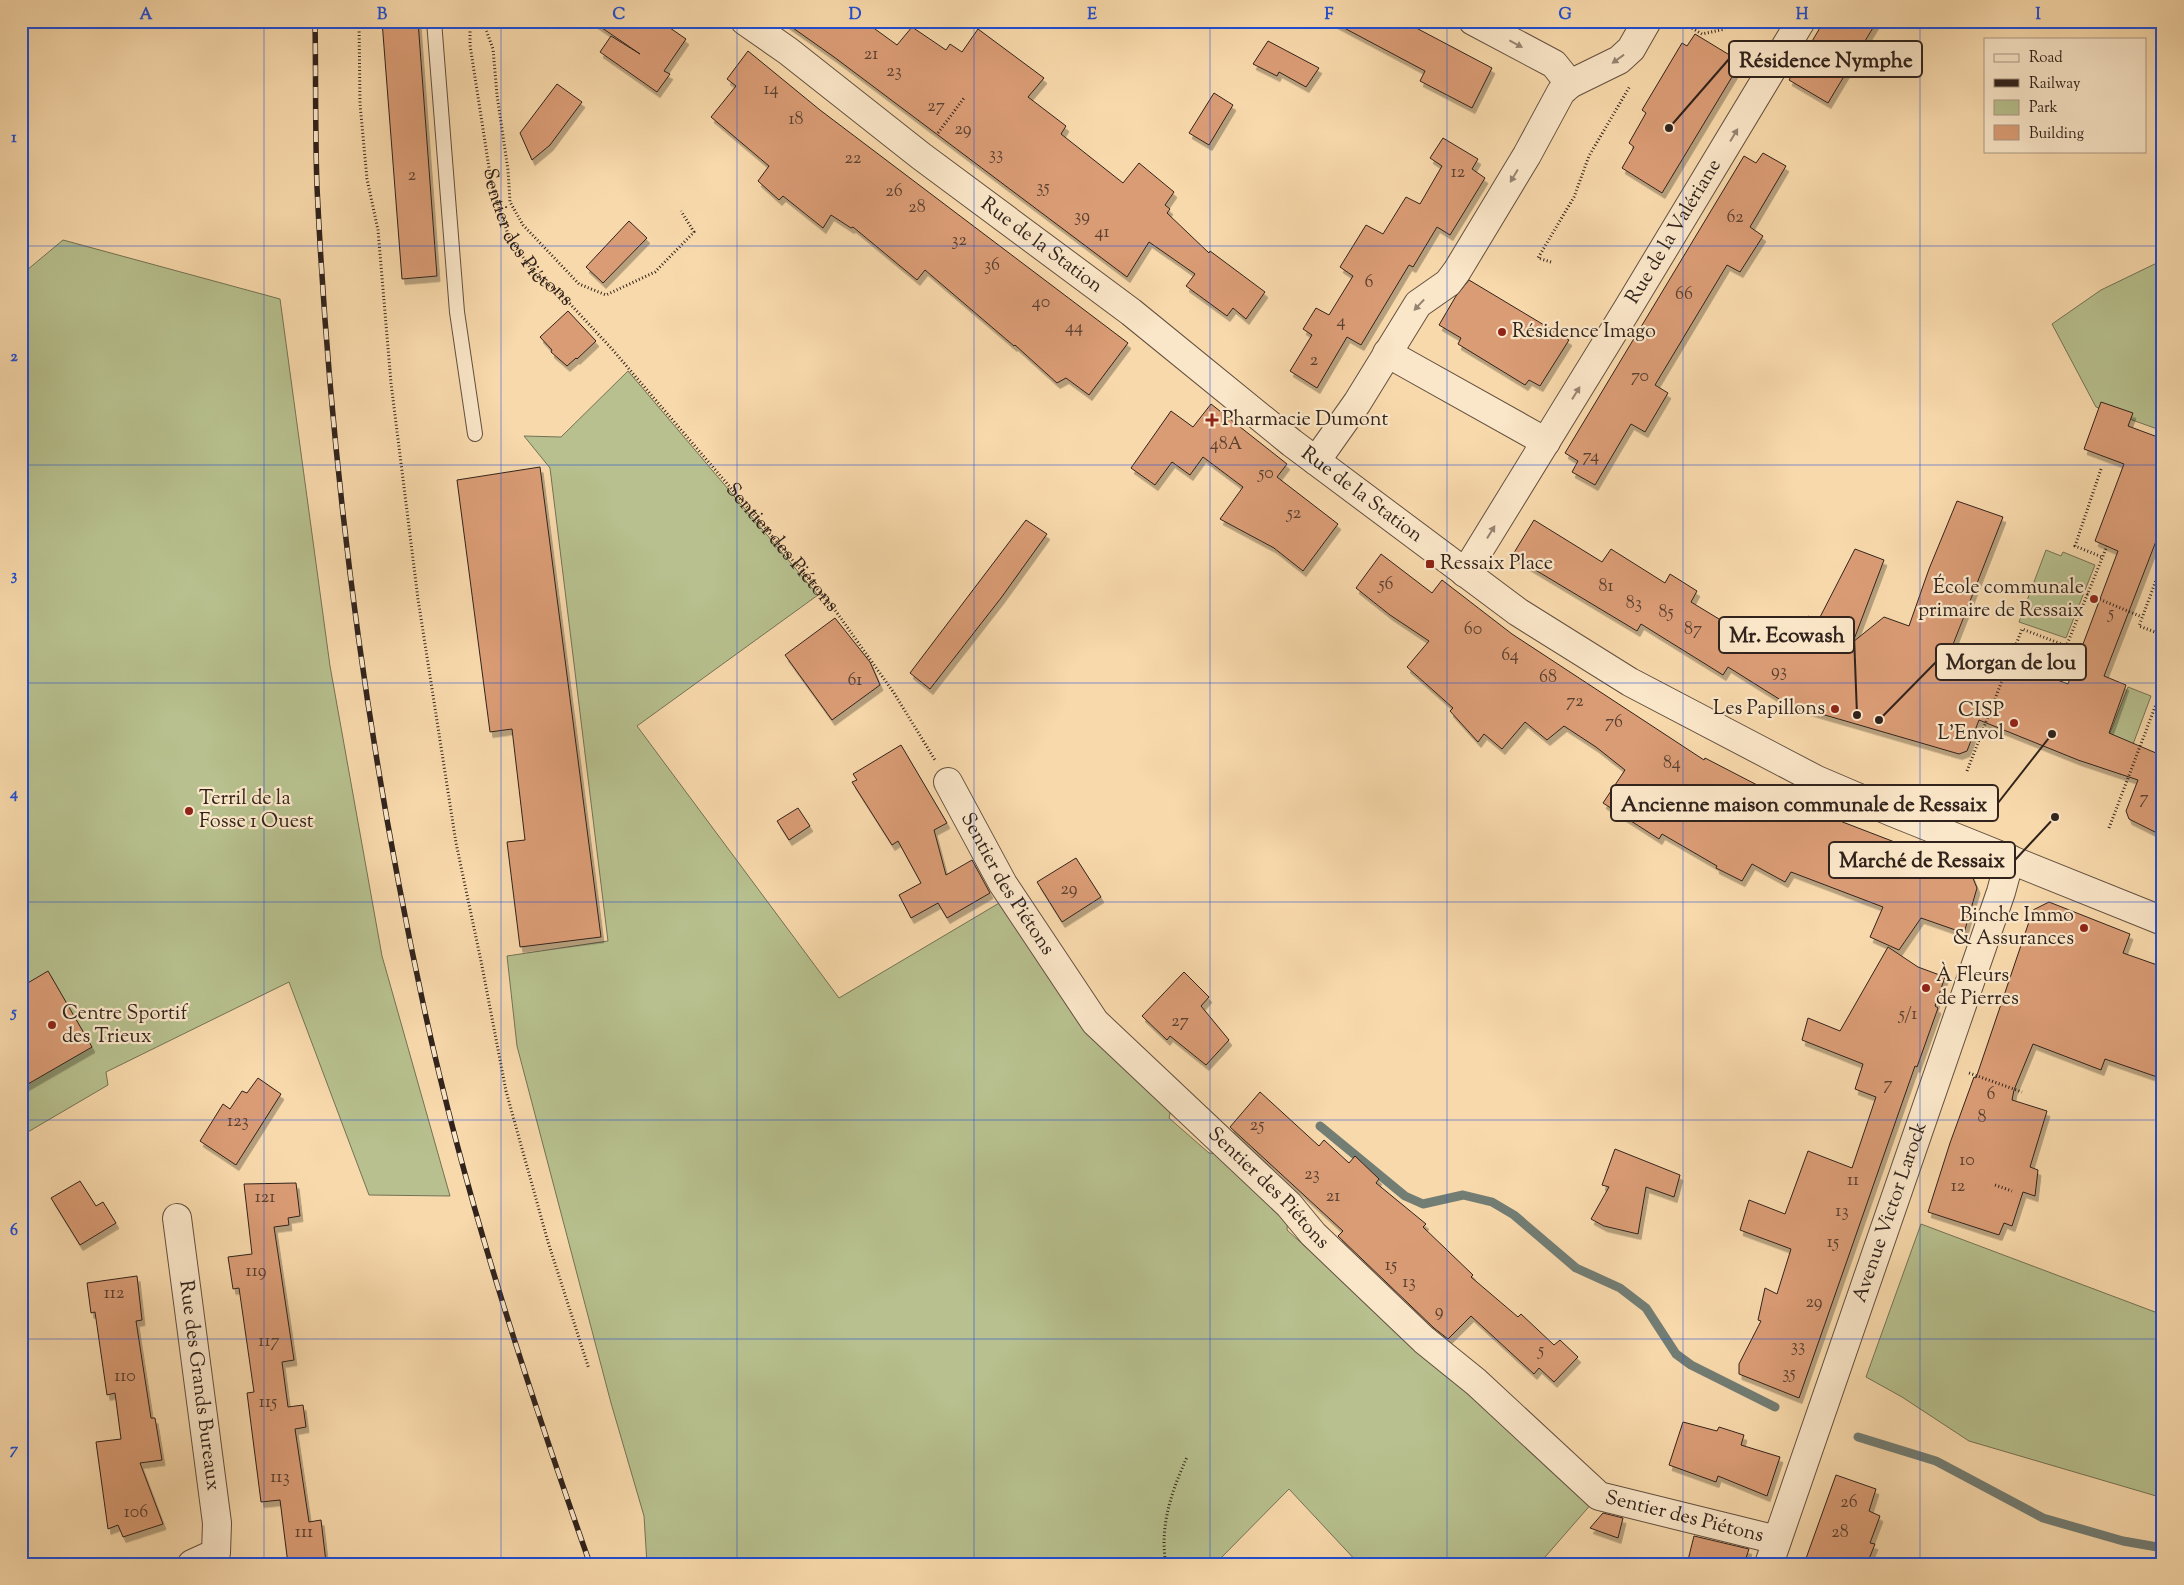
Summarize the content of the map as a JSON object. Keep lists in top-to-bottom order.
{
  "streets": {
    "street": [
      "Rue de la Valériane",
      "Sentier des Piétons",
      "Rue de la Station",
      "Avenue Victor Larock",
      "Rue des Grands Bureaux"
    ]
  },
  "crossings": [
    ["Rue de la Valériane", "Rue de la Station"],
    ["Sentier des Piétons", "Avenue Victor Larock"],
    ["Rue de la Station", "Avenue Victor Larock"]
  ],
  "places": {
    "other": [
      "Résidence Nymphe",
      "Résidence Imago",
      "École communale primaire de Ressaix",
      "Les Papillons",
      "Mr. Ecowash",
      "Morgan de lou",
      "CISP L'Envol",
      "Ancienne maison communale de Ressaix",
      "Terril de la Fosse 1 Ouest",
      "Marché de Ressaix",
      "Binche Immo & Assurances",
      "À Fleurs de Pierres",
      "Centre Sportif des Trieux"
    ],
    "health": ["Pharmacie Dumont"],
    "transit": ["Ressaix Place"]
  },
  "house_numbers": [
    "21",
    "23",
    "14",
    "27",
    "18",
    "29",
    "33",
    "22",
    "12",
    "2",
    "35",
    "26",
    "28",
    "39",
    "62",
    "41",
    "32",
    "36",
    "6",
    "66",
    "40",
    "4",
    "44",
    "2",
    "70",
    "48A",
    "74",
    "50",
    "52",
    "56",
    "81",
    "83",
    "85",
    "5",
    "60",
    "87",
    "64",
    "93",
    "68",
    "61",
    "72",
    "76",
    "84",
    "7",
    "29",
    "5/1",
    "27",
    "7",
    "6",
    "8",
    "123",
    "25",
    "10",
    "23",
    "11",
    "12",
    "21",
    "121",
    "13",
    "15",
    "15",
    "119",
    "13",
    "112",
    "29",
    "9",
    "117",
    "33",
    "5",
    "35",
    "110",
    "115",
    "113",
    "26",
    "106",
    "111",
    "28"
  ],
  "legend": [
    "Road",
    "Railway",
    "Park",
    "Building"
  ],
  "grid": {
    "columns": [
      "A",
      "B",
      "C",
      "D",
      "E",
      "F",
      "G",
      "H",
      "I"
    ],
    "rows": [
      "1",
      "2",
      "3",
      "4",
      "5",
      "6",
      "7"
    ]
  }
}
